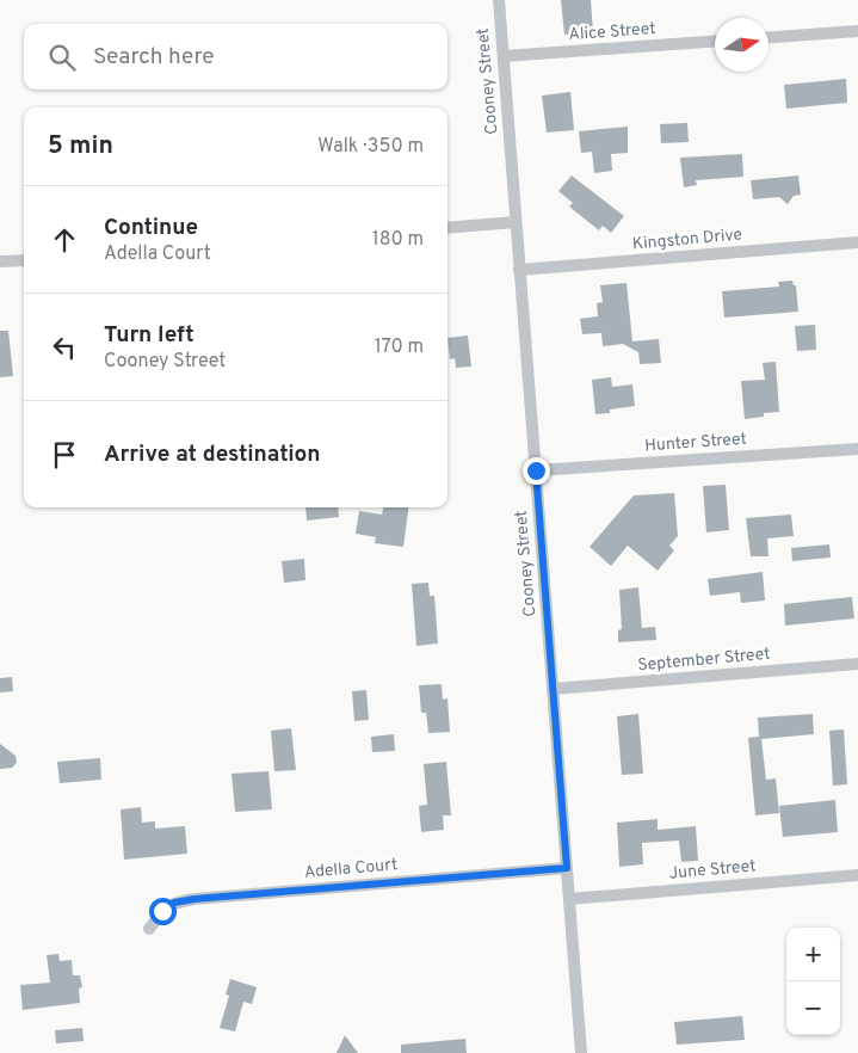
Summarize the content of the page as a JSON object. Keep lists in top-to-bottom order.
{
  "streets": {
    "street": [
      "Alice Street",
      "Cooney Street",
      "Kingston Drive",
      "Hunter Street",
      "September Street",
      "Adella Court",
      "June Street"
    ]
  },
  "crossings": [
    ["Alice Street", "Cooney Street"],
    ["Cooney Street", "Kingston Drive"],
    ["Cooney Street", "Hunter Street"],
    ["Cooney Street", "September Street"],
    ["Cooney Street", "Adella Court"],
    ["Cooney Street", "June Street"]
  ],
  "north": "right",
  "page": {
    "search": "Search here",
    "heading": ["5 min", "Walk · 350 m"],
    "list": [
      ["Continue", "Adella Court", "180 m"],
      ["Turn left", "Cooney Street", "170 m"],
      "Arrive at destination"
    ],
    "map_buttons": ["+", "−"]
  }
}
